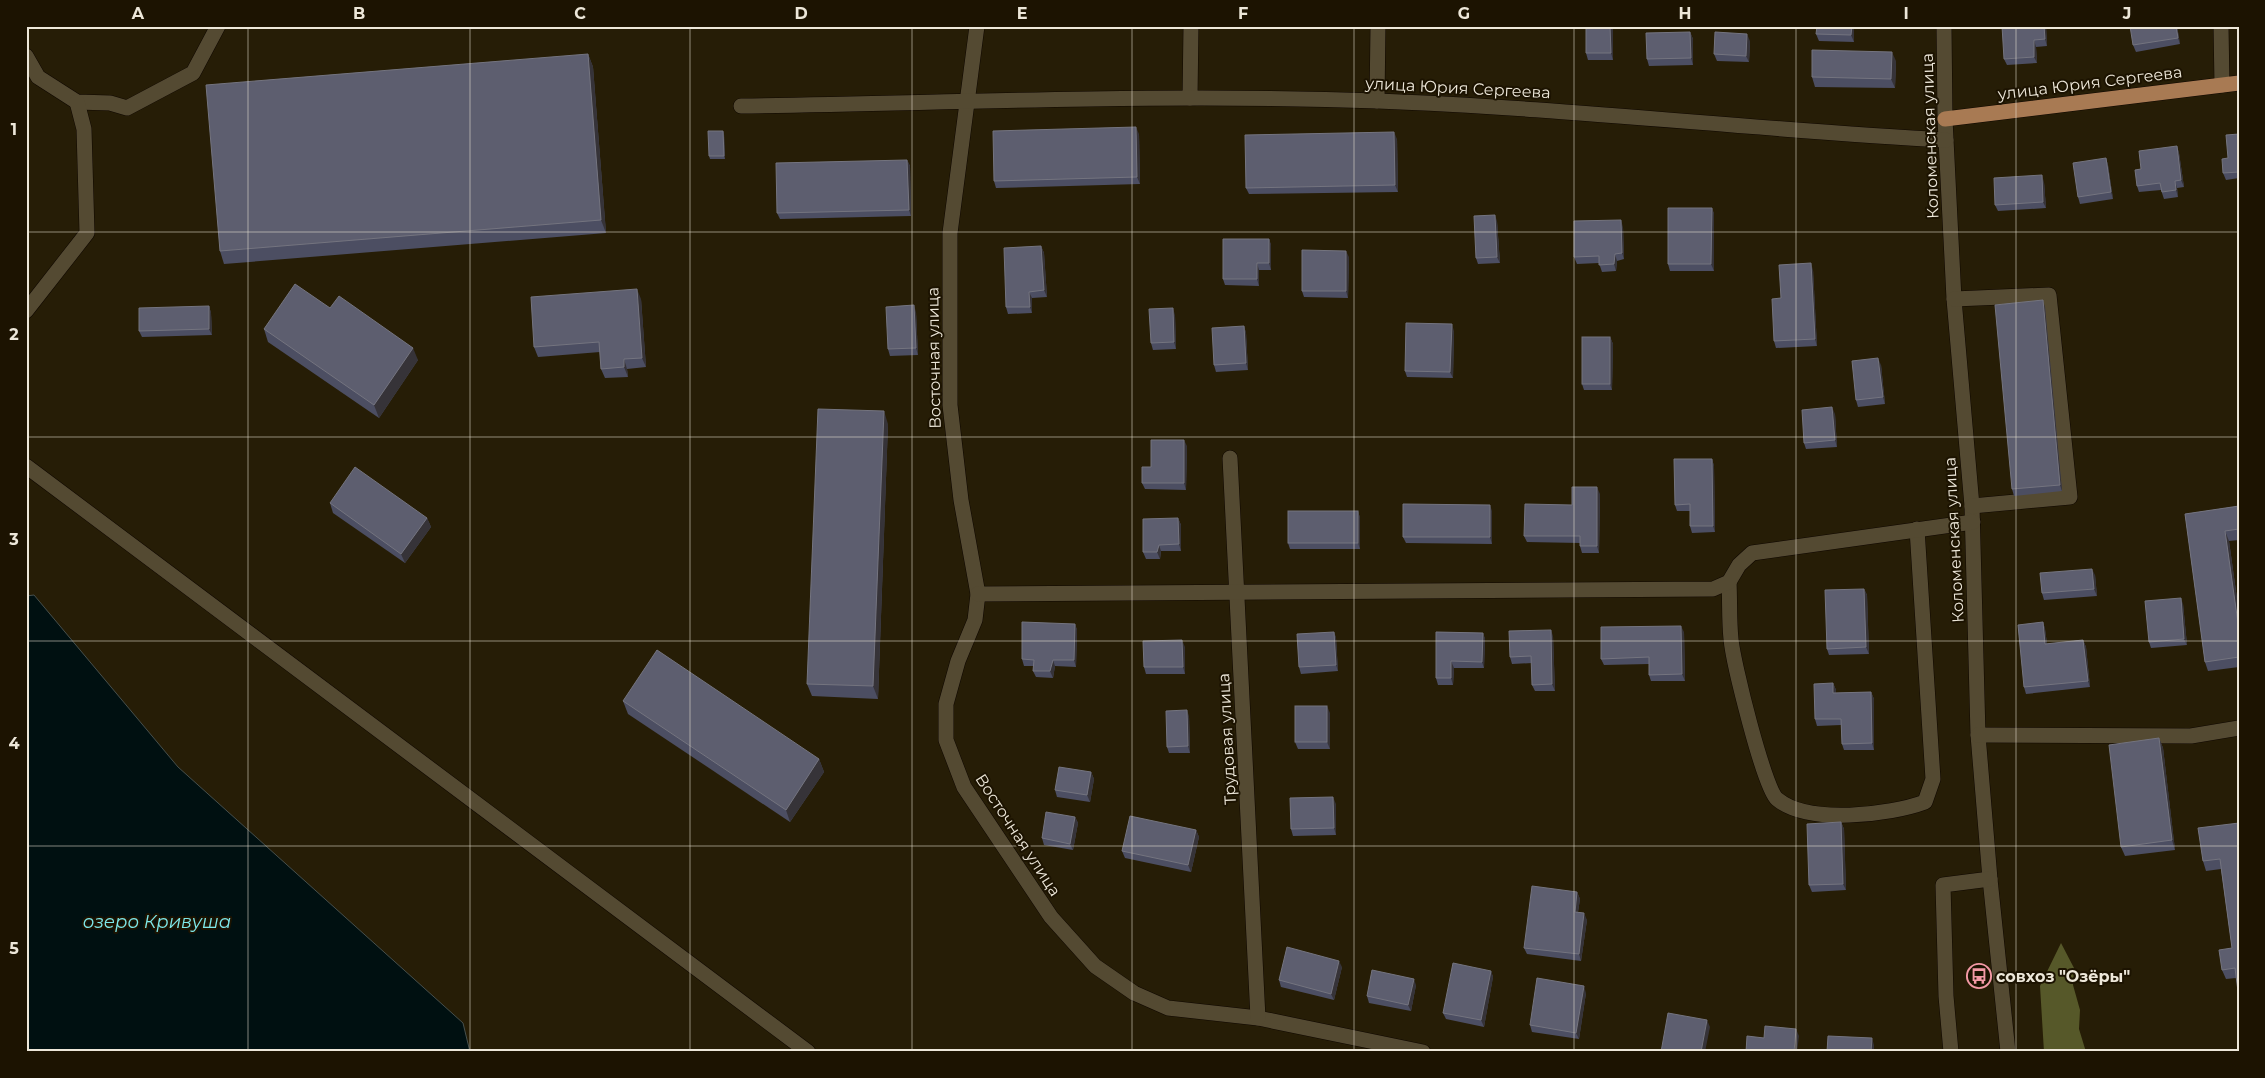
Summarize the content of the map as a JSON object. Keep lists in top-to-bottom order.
{
  "streets": {
    "main road": ["улица Юрия Сергеева"],
    "street": ["Коломенская улица", "Восточная улица", "Трудовая улица"]
  },
  "crossings": [
    ["улица Юрия Сергеева", "Коломенская улица"],
    ["улица Юрия Сергеева", "Восточная улица"],
    ["Восточная улица", "Трудовая улица"]
  ],
  "water": ["озеро Кривуша"],
  "places": {
    "bus stop": ["совхоз \"Озёры\""]
  },
  "grid": {
    "columns": [
      "A",
      "B",
      "C",
      "D",
      "E",
      "F",
      "G",
      "H",
      "I",
      "J"
    ],
    "rows": [
      "1",
      "2",
      "3",
      "4",
      "5"
    ]
  }
}
